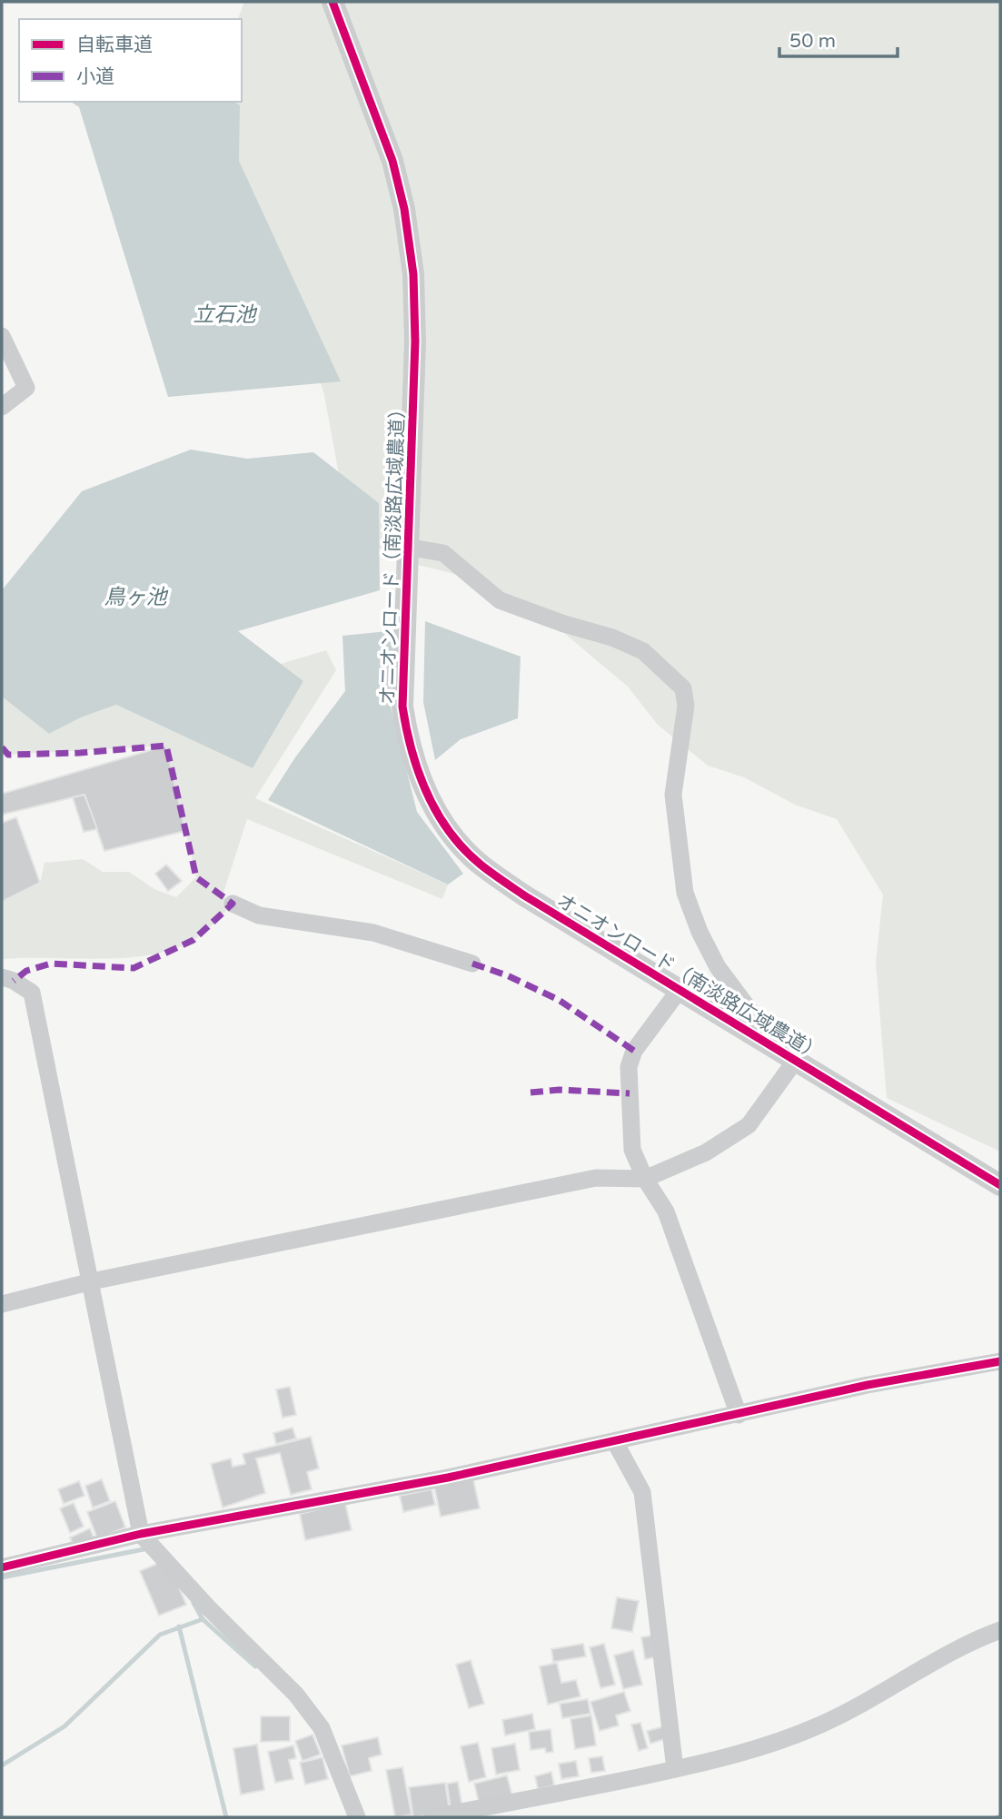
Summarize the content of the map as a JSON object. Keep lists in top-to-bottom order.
{
  "streets": {
    "street": ["オニオンロード（南淡路広域農道）"]
  },
  "water": ["立石池", "鳥ヶ池"],
  "legend": ["自転車道", "小道"],
  "scale_bar": "50 m"
}
